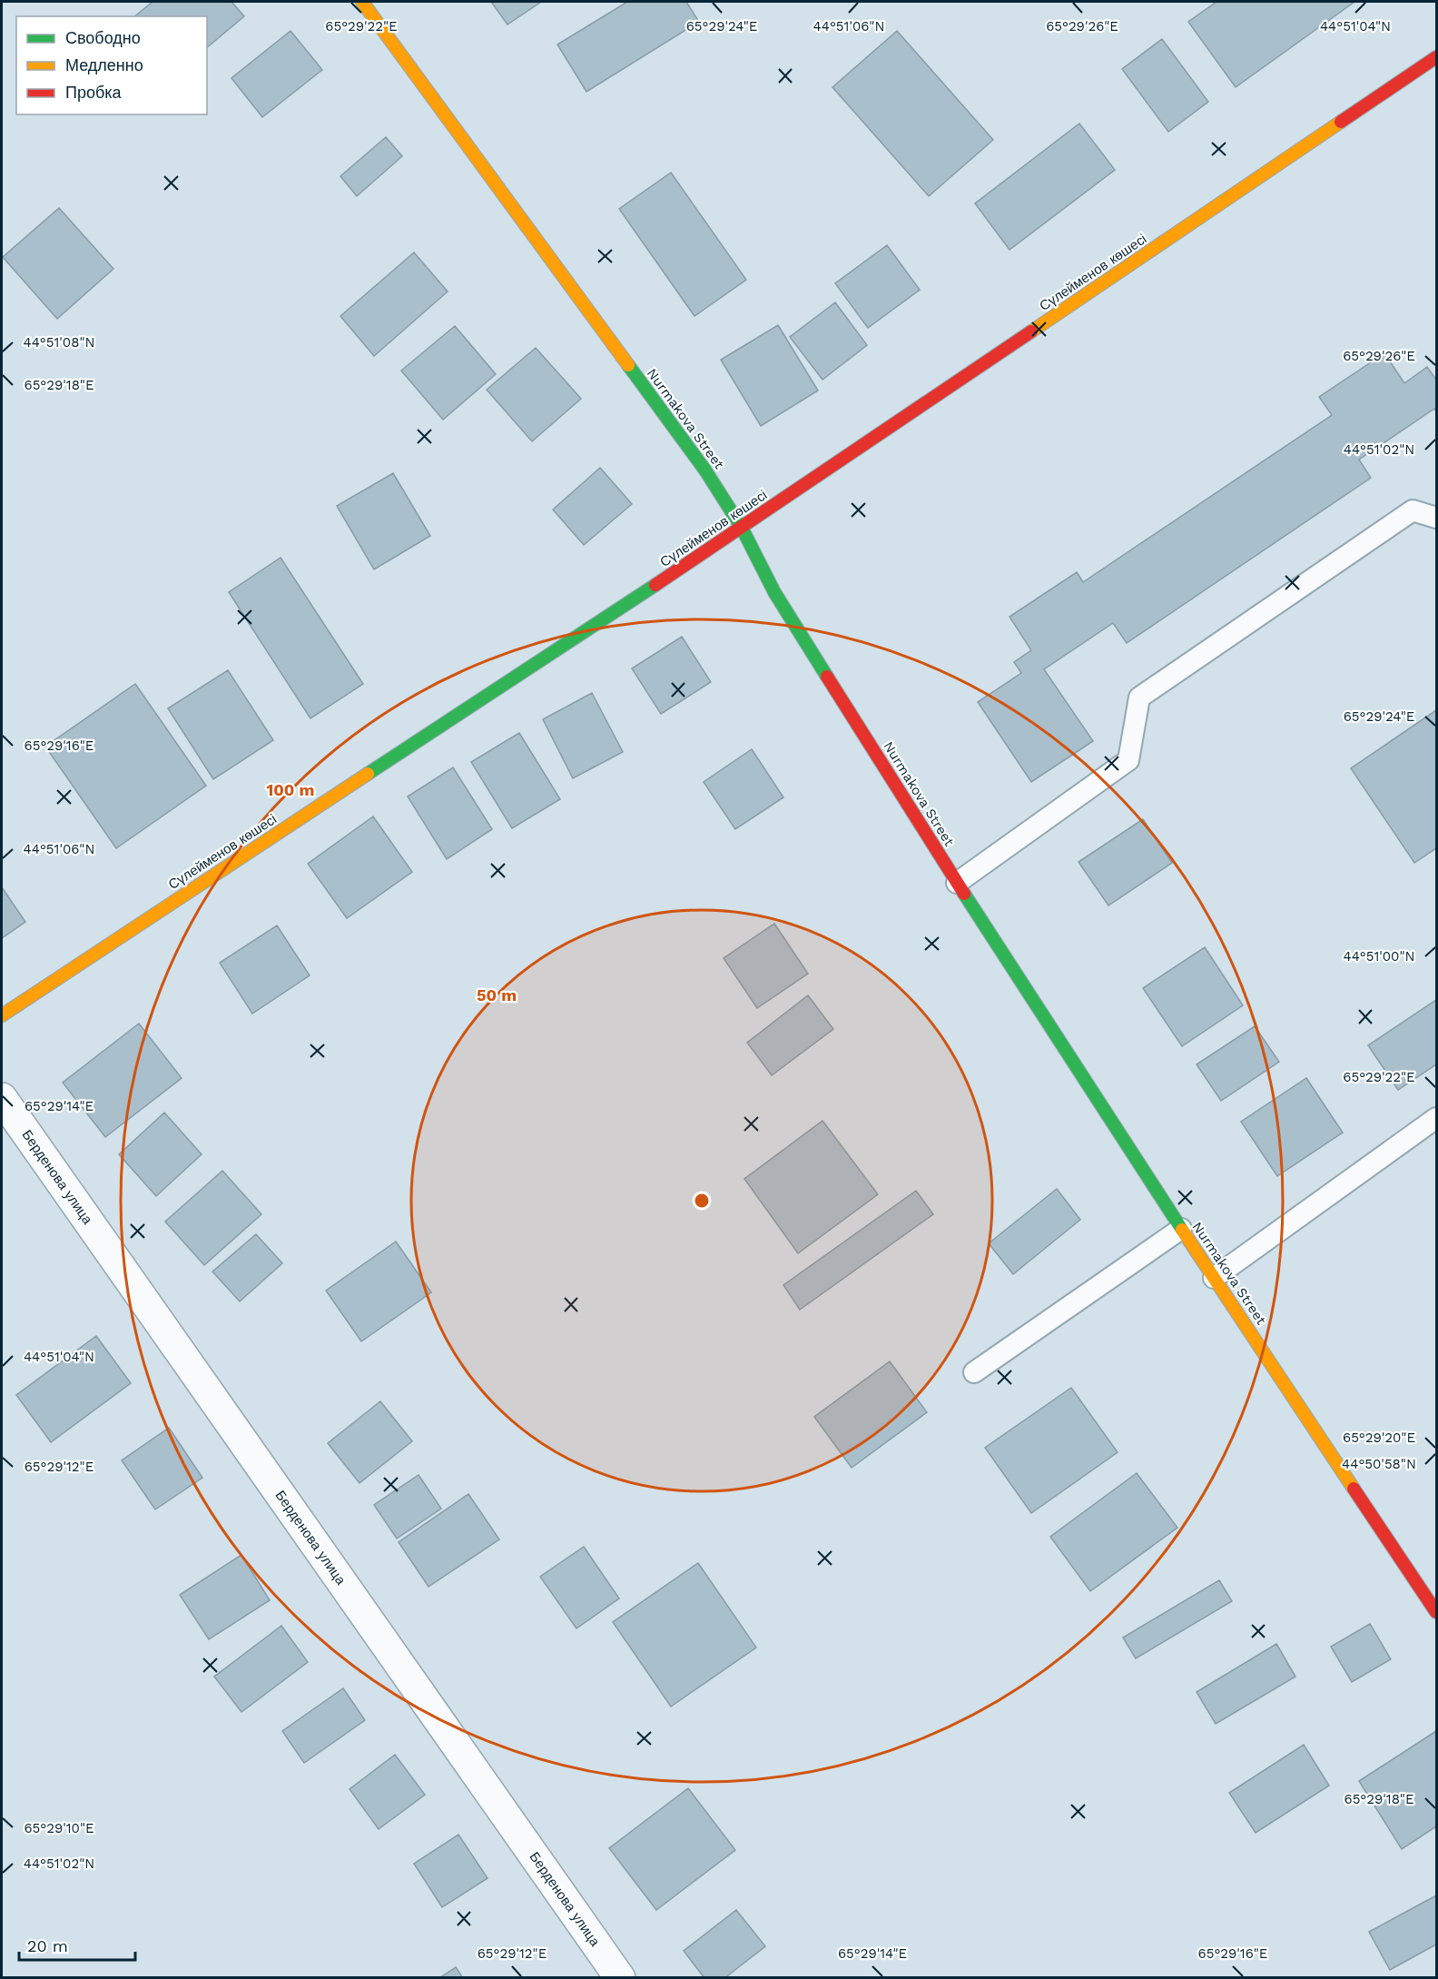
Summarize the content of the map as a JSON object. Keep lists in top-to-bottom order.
{
  "streets": {
    "street": ["Сүлейменов көшесі", "Nurmakova Street", "Берденова улица"]
  },
  "crossings": [
    ["Сүлейменов көшесі", "Nurmakova Street"]
  ],
  "legend": ["Свободно", "Медленно", "Пробка"],
  "scale_bar": "20 m",
  "coordinates": [
    "65°29'22\"E",
    "65°29'24\"E",
    "44°51'06\"N",
    "65°29'26\"E",
    "44°51'04\"N",
    "44°51'08\"N",
    "65°29'18\"E",
    "44°51'02\"N",
    "65°29'16\"E",
    "44°51'00\"N",
    "65°29'14\"E",
    "65°29'20\"E",
    "44°50'58\"N",
    "65°29'12\"E",
    "65°29'10\"E"
  ],
  "rings": ["100 m", "50 m"]
}
